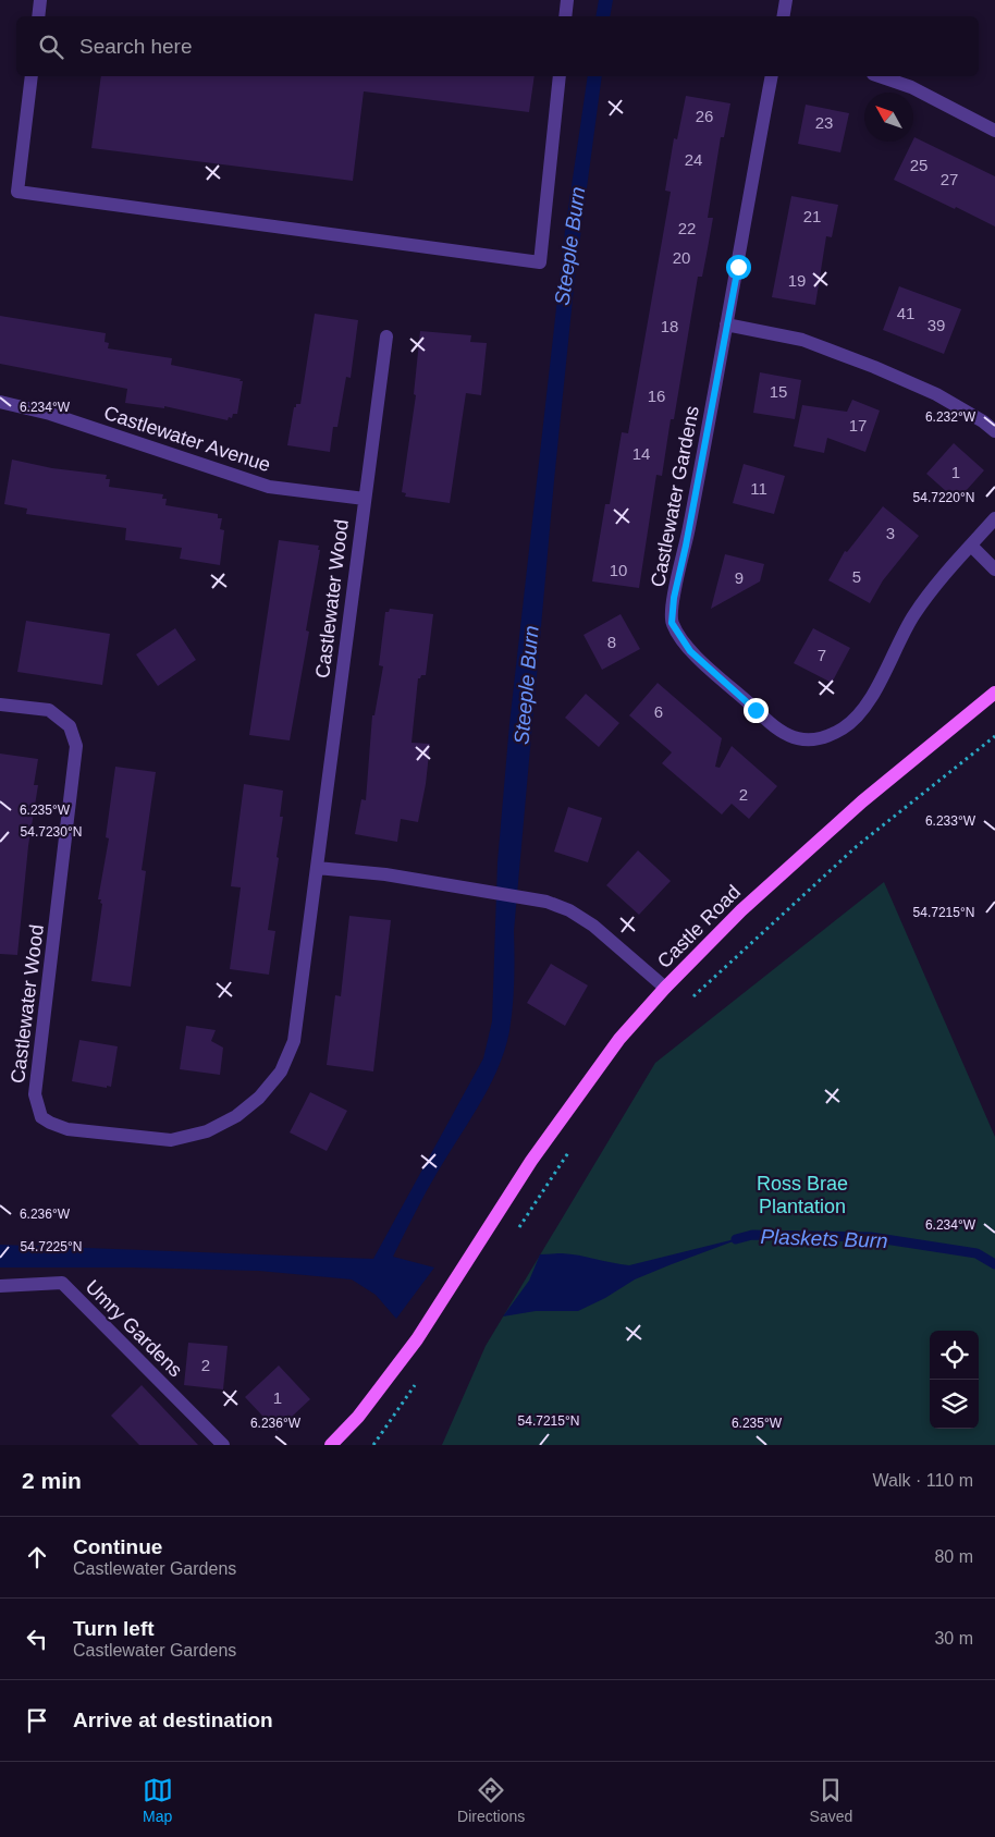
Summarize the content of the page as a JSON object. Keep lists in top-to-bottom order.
{
  "streets": {
    "main road": ["Castle Road"],
    "street": [
      "Castlewater Avenue",
      "Castlewater Gardens",
      "Castlewater Wood",
      "Umry Gardens"
    ]
  },
  "crossings": [
    ["Castlewater Avenue", "Castlewater Wood"]
  ],
  "water": ["Steeple Burn", "Plaskets Burn"],
  "parks": ["Ross Brae Plantation"],
  "house_numbers": [
    "26",
    "23",
    "24",
    "25",
    "27",
    "21",
    "22",
    "20",
    "19",
    "41",
    "39",
    "18",
    "15",
    "16",
    "17",
    "14",
    "1",
    "11",
    "3",
    "10",
    "5",
    "9",
    "8",
    "7",
    "6",
    "2",
    "2",
    "1"
  ],
  "north": "top left",
  "page": {
    "search": "Search here",
    "heading": ["2 min", "Walk · 110 m"],
    "list": [
      ["Continue", "Castlewater Gardens", "80 m"],
      ["Turn left", "Castlewater Gardens", "30 m"],
      "Arrive at destination"
    ],
    "nav": ["Map", "Directions", "Saved"]
  },
  "coordinates": [
    "6.234°W",
    "6.232°W",
    "54.7220°N",
    "6.235°W",
    "6.233°W",
    "54.7230°N",
    "54.7215°N",
    "6.236°W",
    "54.7225°N"
  ]
}
